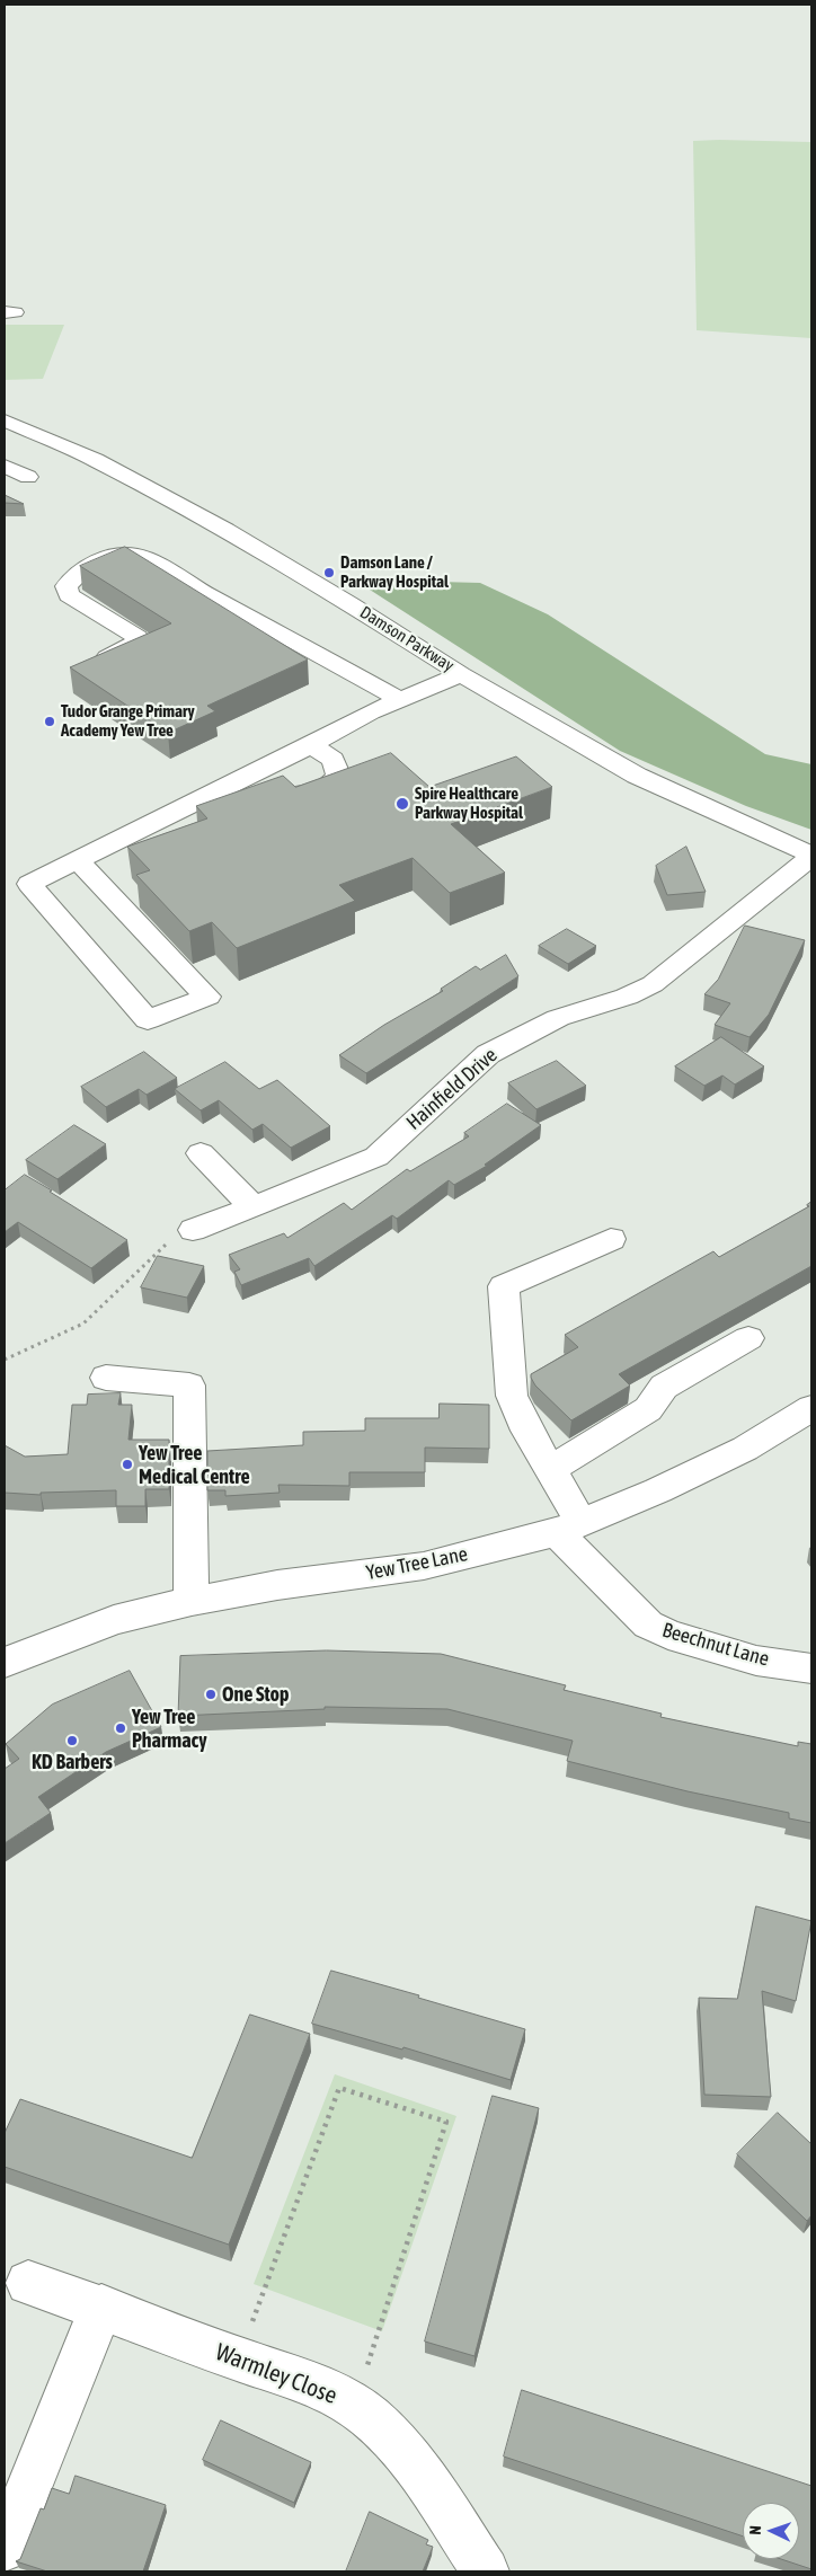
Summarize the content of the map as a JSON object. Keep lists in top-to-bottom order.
{
  "streets": {
    "street": [
      "Damson Parkway",
      "Hainfield Drive",
      "Yew Tree Lane",
      "Beechnut Lane",
      "Warmley Close"
    ]
  },
  "crossings": [
    ["Damson Parkway", "Hainfield Drive"],
    ["Yew Tree Lane", "Beechnut Lane"]
  ],
  "places": [
    "Damson Lane / Parkway Hospital",
    "Tudor Grange Primary Academy Yew Tree",
    "Spire Healthcare Parkway Hospital",
    "Yew Tree Medical Centre",
    "One Stop",
    "Yew Tree Pharmacy",
    "KD Barbers"
  ],
  "north": "left"
}
